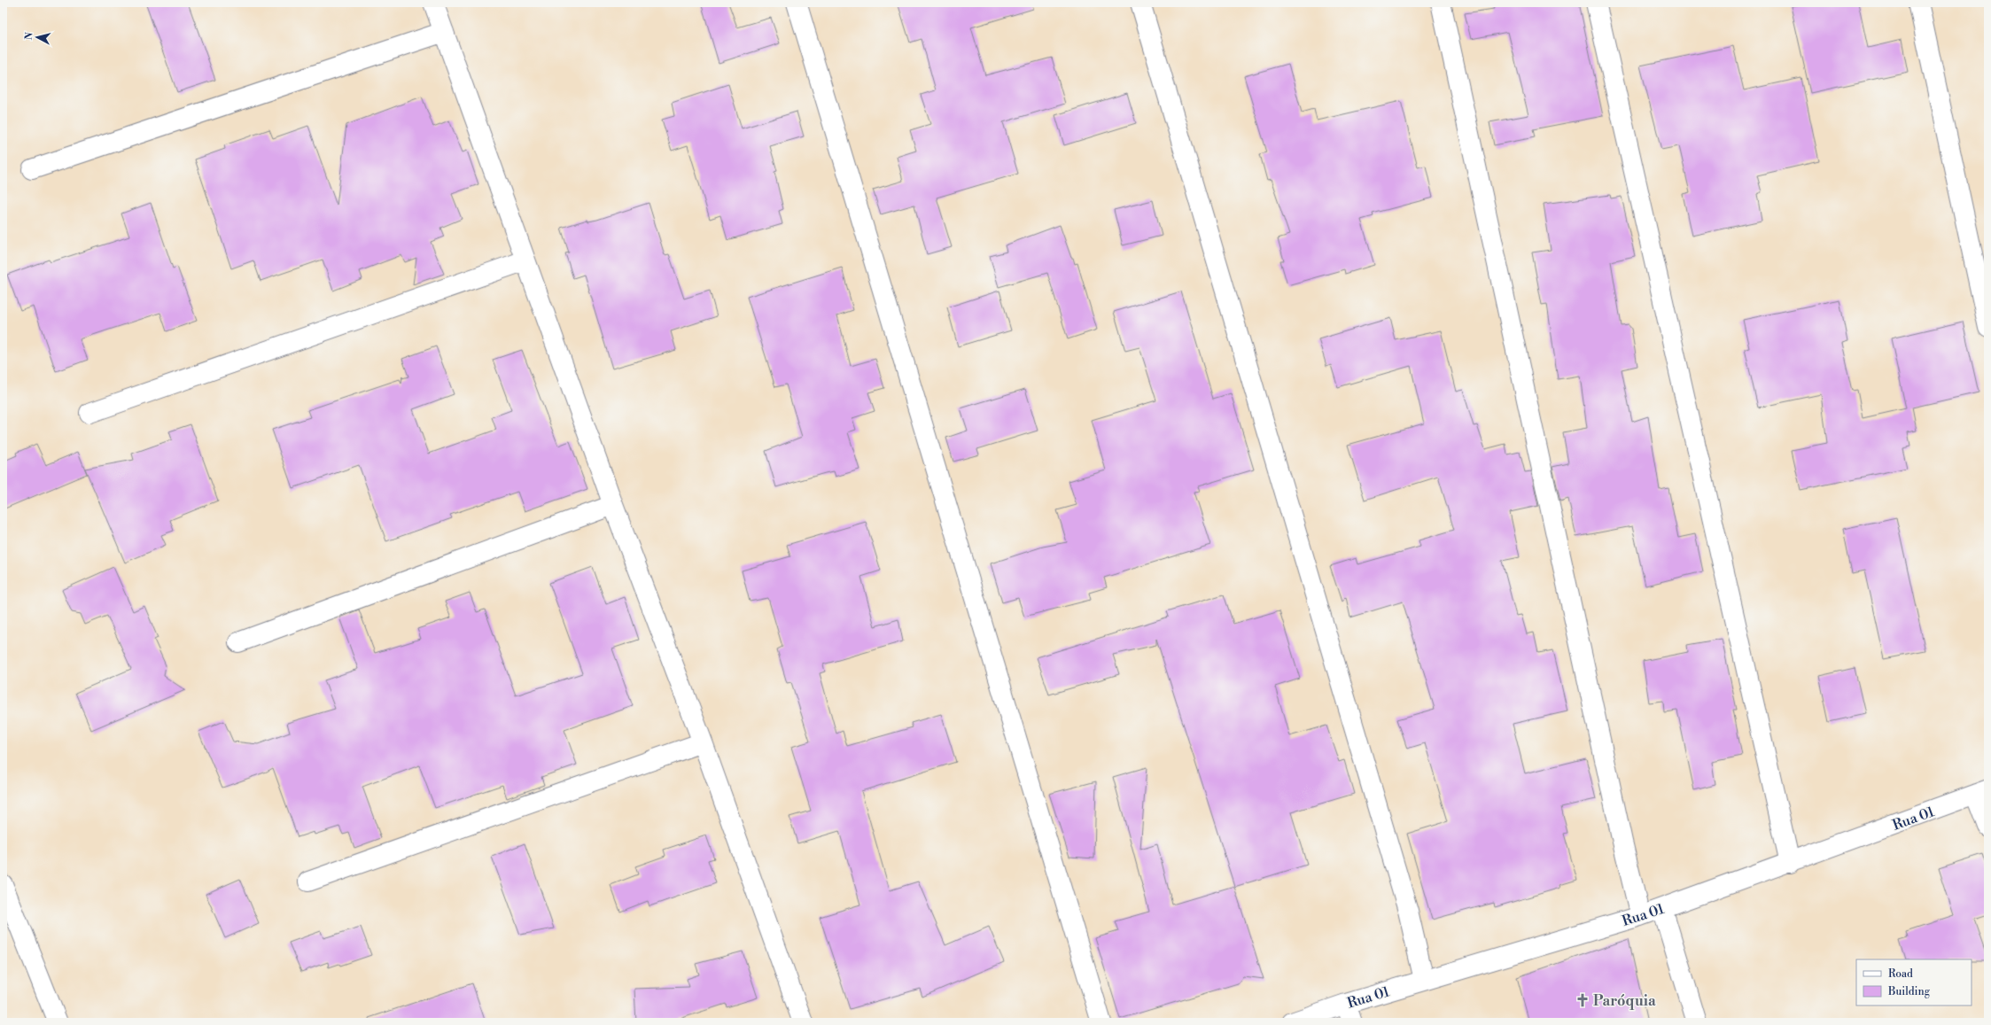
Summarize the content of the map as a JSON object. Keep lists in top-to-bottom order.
{
  "streets": {
    "street": ["Rua 01"]
  },
  "places": {
    "church": ["Paróquia"]
  },
  "legend": ["Road", "Building"],
  "north": "left"
}
